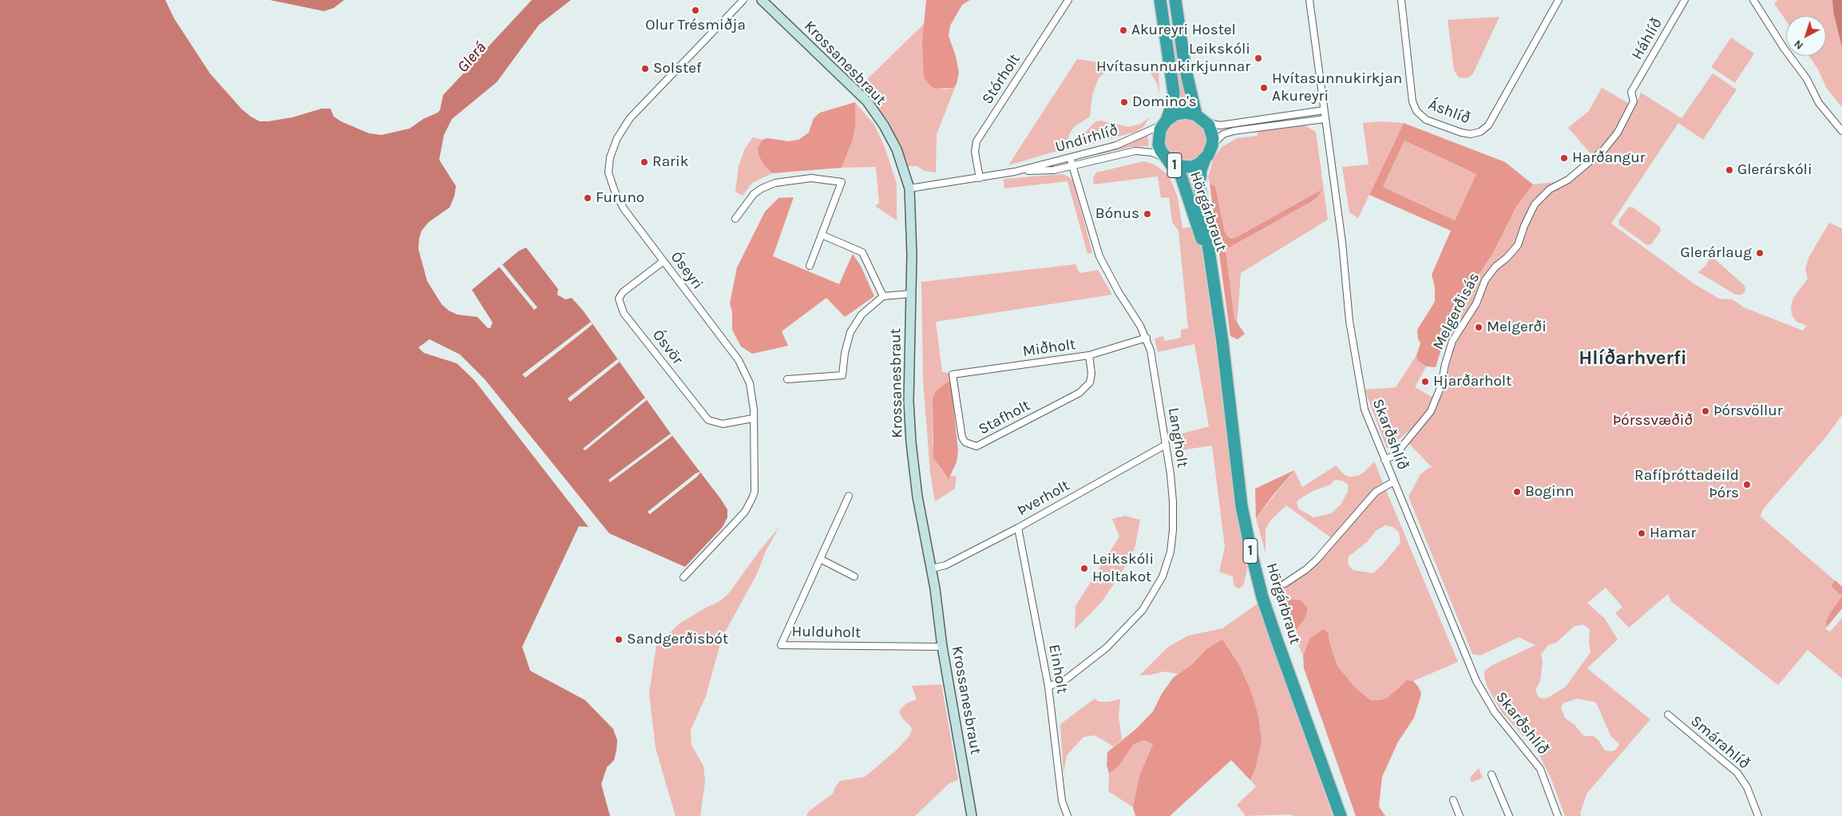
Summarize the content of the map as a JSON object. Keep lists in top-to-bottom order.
{
  "streets": {
    "highway": ["1", "Hörgárbraut"],
    "street": [
      "Háhlíð",
      "Krossanesbraut",
      "Stórholt",
      "Áshlíð",
      "Undirhlíð",
      "Óseyri",
      "Melgerðisás",
      "Ósvör",
      "Miðholt",
      "Stafholt",
      "Skarðshlíð",
      "Langholt",
      "Þverholt",
      "Hulduholt",
      "Einholt",
      "Smárahlíð"
    ]
  },
  "crossings": [
    ["Háhlíð", "Melgerðisás"],
    ["Krossanesbraut", "Undirhlíð"],
    ["Krossanesbraut", "Þverholt"],
    ["Krossanesbraut", "Hulduholt"],
    ["Stórholt", "Undirhlíð"],
    ["Undirhlíð", "Hörgárbraut"],
    ["Undirhlíð", "Langholt"],
    ["Óseyri", "Ósvör"],
    ["Melgerðisás", "Skarðshlíð"],
    ["Miðholt", "Stafholt"],
    ["Miðholt", "Langholt"],
    ["Langholt", "Þverholt"],
    ["Langholt", "Einholt"],
    ["Þverholt", "Einholt"]
  ],
  "districts": ["Hlíðarhverfi"],
  "water": ["Glerá"],
  "parks": ["Þórssvæðið"],
  "places": [
    "Olur Trésmiðja",
    "Akureyri Hostel",
    "Leikskóli Hvítasunnukirkjunnar",
    "Solstef",
    "Hvítasunnukirkjan Akureyri",
    "Domino's",
    "Harðangur",
    "Rarik",
    "Glerárskóli",
    "Furuno",
    "Bónus",
    "Glerárlaug",
    "Melgerði",
    "Hjarðarholt",
    "Þórsvöllur",
    "Rafíþróttadeild Þórs",
    "Boginn",
    "Hamar",
    "Leikskóli Holtakot",
    "Sandgerðisbót"
  ],
  "north": "bottom left"
}
